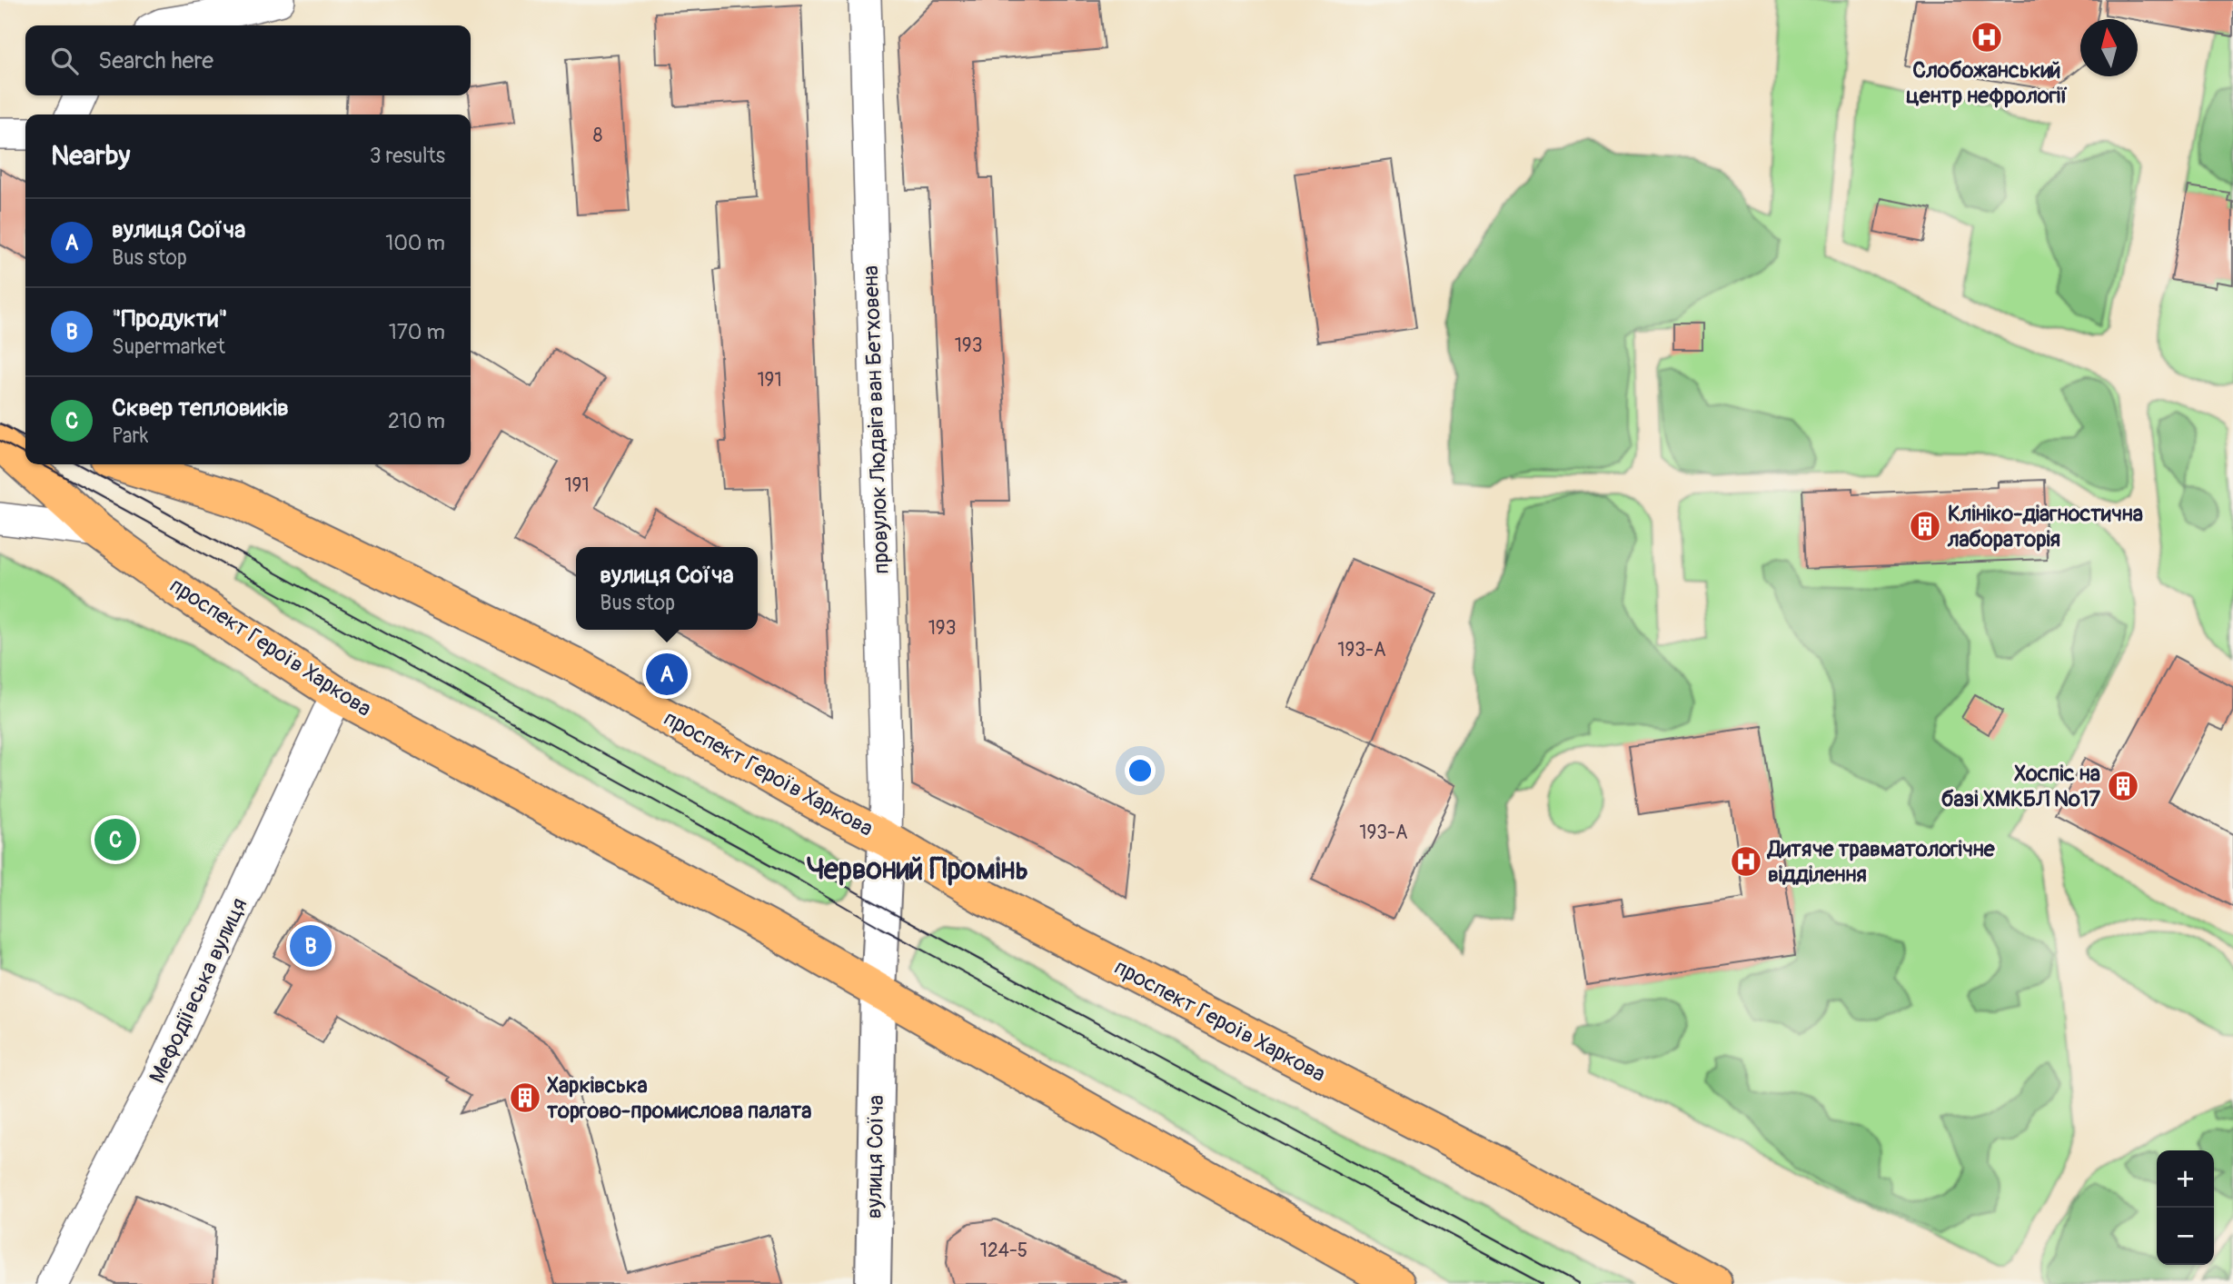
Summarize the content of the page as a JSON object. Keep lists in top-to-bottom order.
{
  "streets": {
    "main road": ["проспект Героїв Харкова"],
    "street": ["провулок Людвіга ван Бетховена", "Мефодіївська вулиця", "вулиця Соїча"]
  },
  "crossings": [
    ["провулок Людвіга ван Бетховена", "проспект Героїв Харкова"],
    ["провулок Людвіга ван Бетховена", "вулиця Соїча"],
    ["проспект Героїв Харкова", "Мефодіївська вулиця"],
    ["проспект Героїв Харкова", "вулиця Соїча"]
  ],
  "districts": ["Червоний Промінь"],
  "places": {
    "hospital": ["Слобожанський центр нефрології", "Дитяче травматологічне відділення"],
    "building": ["Клініко-діагностична лабораторія", "Хоспіс на базі ХМКБЛ №17", "Харківська торгово-промислова палата"]
  },
  "house_numbers": [
    "8",
    "193",
    "191",
    "191",
    "193",
    "193-А",
    "193-А",
    "124-5"
  ],
  "north": "top",
  "page": {
    "search": "Search here",
    "heading": ["Nearby", "3 results"],
    "list": [
      {
        "mark": "A",
        "name": "вулиця Соїча",
        "note": "Bus stop",
        "value": "100 m"
      },
      {
        "mark": "B",
        "name": "\"Продукти\"",
        "note": "Supermarket",
        "value": "170 m"
      },
      {
        "mark": "C",
        "name": "Сквер тепловиків",
        "note": "Park",
        "value": "210 m"
      }
    ],
    "popup": ["вулиця Соїча", "Bus stop"],
    "pins": ["A", "C", "B"],
    "map_buttons": ["+", "−"]
  }
}
